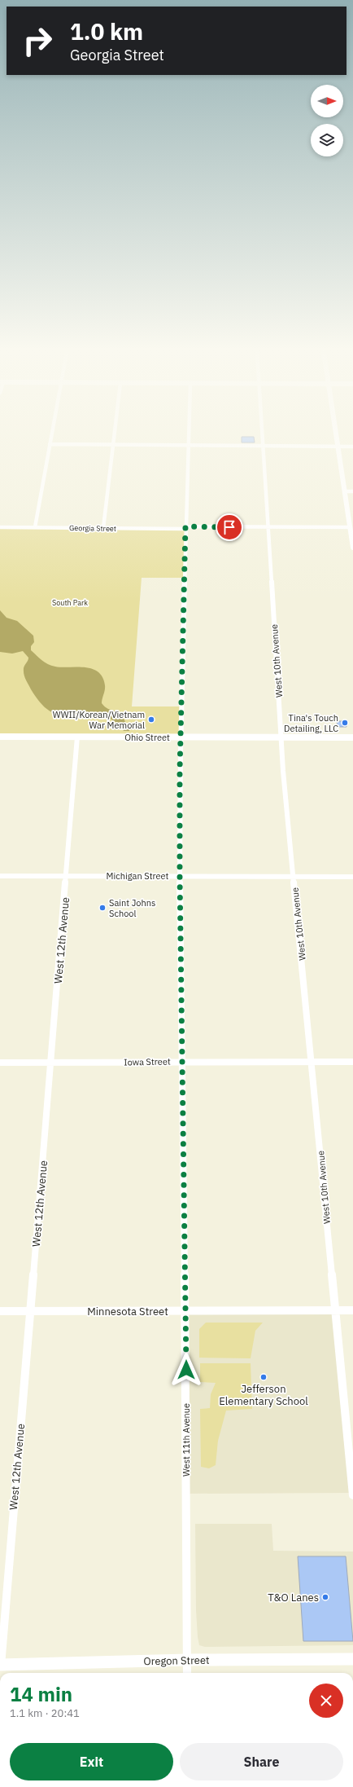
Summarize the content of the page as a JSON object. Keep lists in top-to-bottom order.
{
  "streets": {
    "main road": ["Ohio Street", "Oregon Street"],
    "street": [
      "Georgia Street",
      "West 10th Avenue",
      "Michigan Street",
      "West 12th Avenue",
      "Iowa Street",
      "Minnesota Street",
      "West 11th Avenue"
    ]
  },
  "crossings": [
    ["Georgia Street", "West 10th Avenue"],
    ["Georgia Street", "West 11th Avenue"],
    ["West 10th Avenue", "Ohio Street"],
    ["West 10th Avenue", "Michigan Street"],
    ["West 10th Avenue", "Iowa Street"],
    ["West 10th Avenue", "Minnesota Street"],
    ["Ohio Street", "West 12th Avenue"],
    ["Ohio Street", "West 11th Avenue"],
    ["Michigan Street", "West 12th Avenue"],
    ["Michigan Street", "West 11th Avenue"],
    ["West 12th Avenue", "Iowa Street"],
    ["West 12th Avenue", "Minnesota Street"],
    ["West 12th Avenue", "Oregon Street"],
    ["Iowa Street", "West 11th Avenue"],
    ["Minnesota Street", "West 11th Avenue"],
    ["West 11th Avenue", "Oregon Street"]
  ],
  "parks": ["South Park"],
  "places": [
    "WWII/Korean/Vietnam War Memorial",
    "Tina's Touch Detailing, LLC",
    "Saint Johns School",
    "Jefferson Elementary School",
    "T&O Lanes"
  ],
  "north": "right",
  "page": {
    "turn": ["1.0 km", "Georgia Street"],
    "heading": ["14 min", "1.1 km · 20:41"],
    "buttons": ["Exit", "Share"]
  }
}
